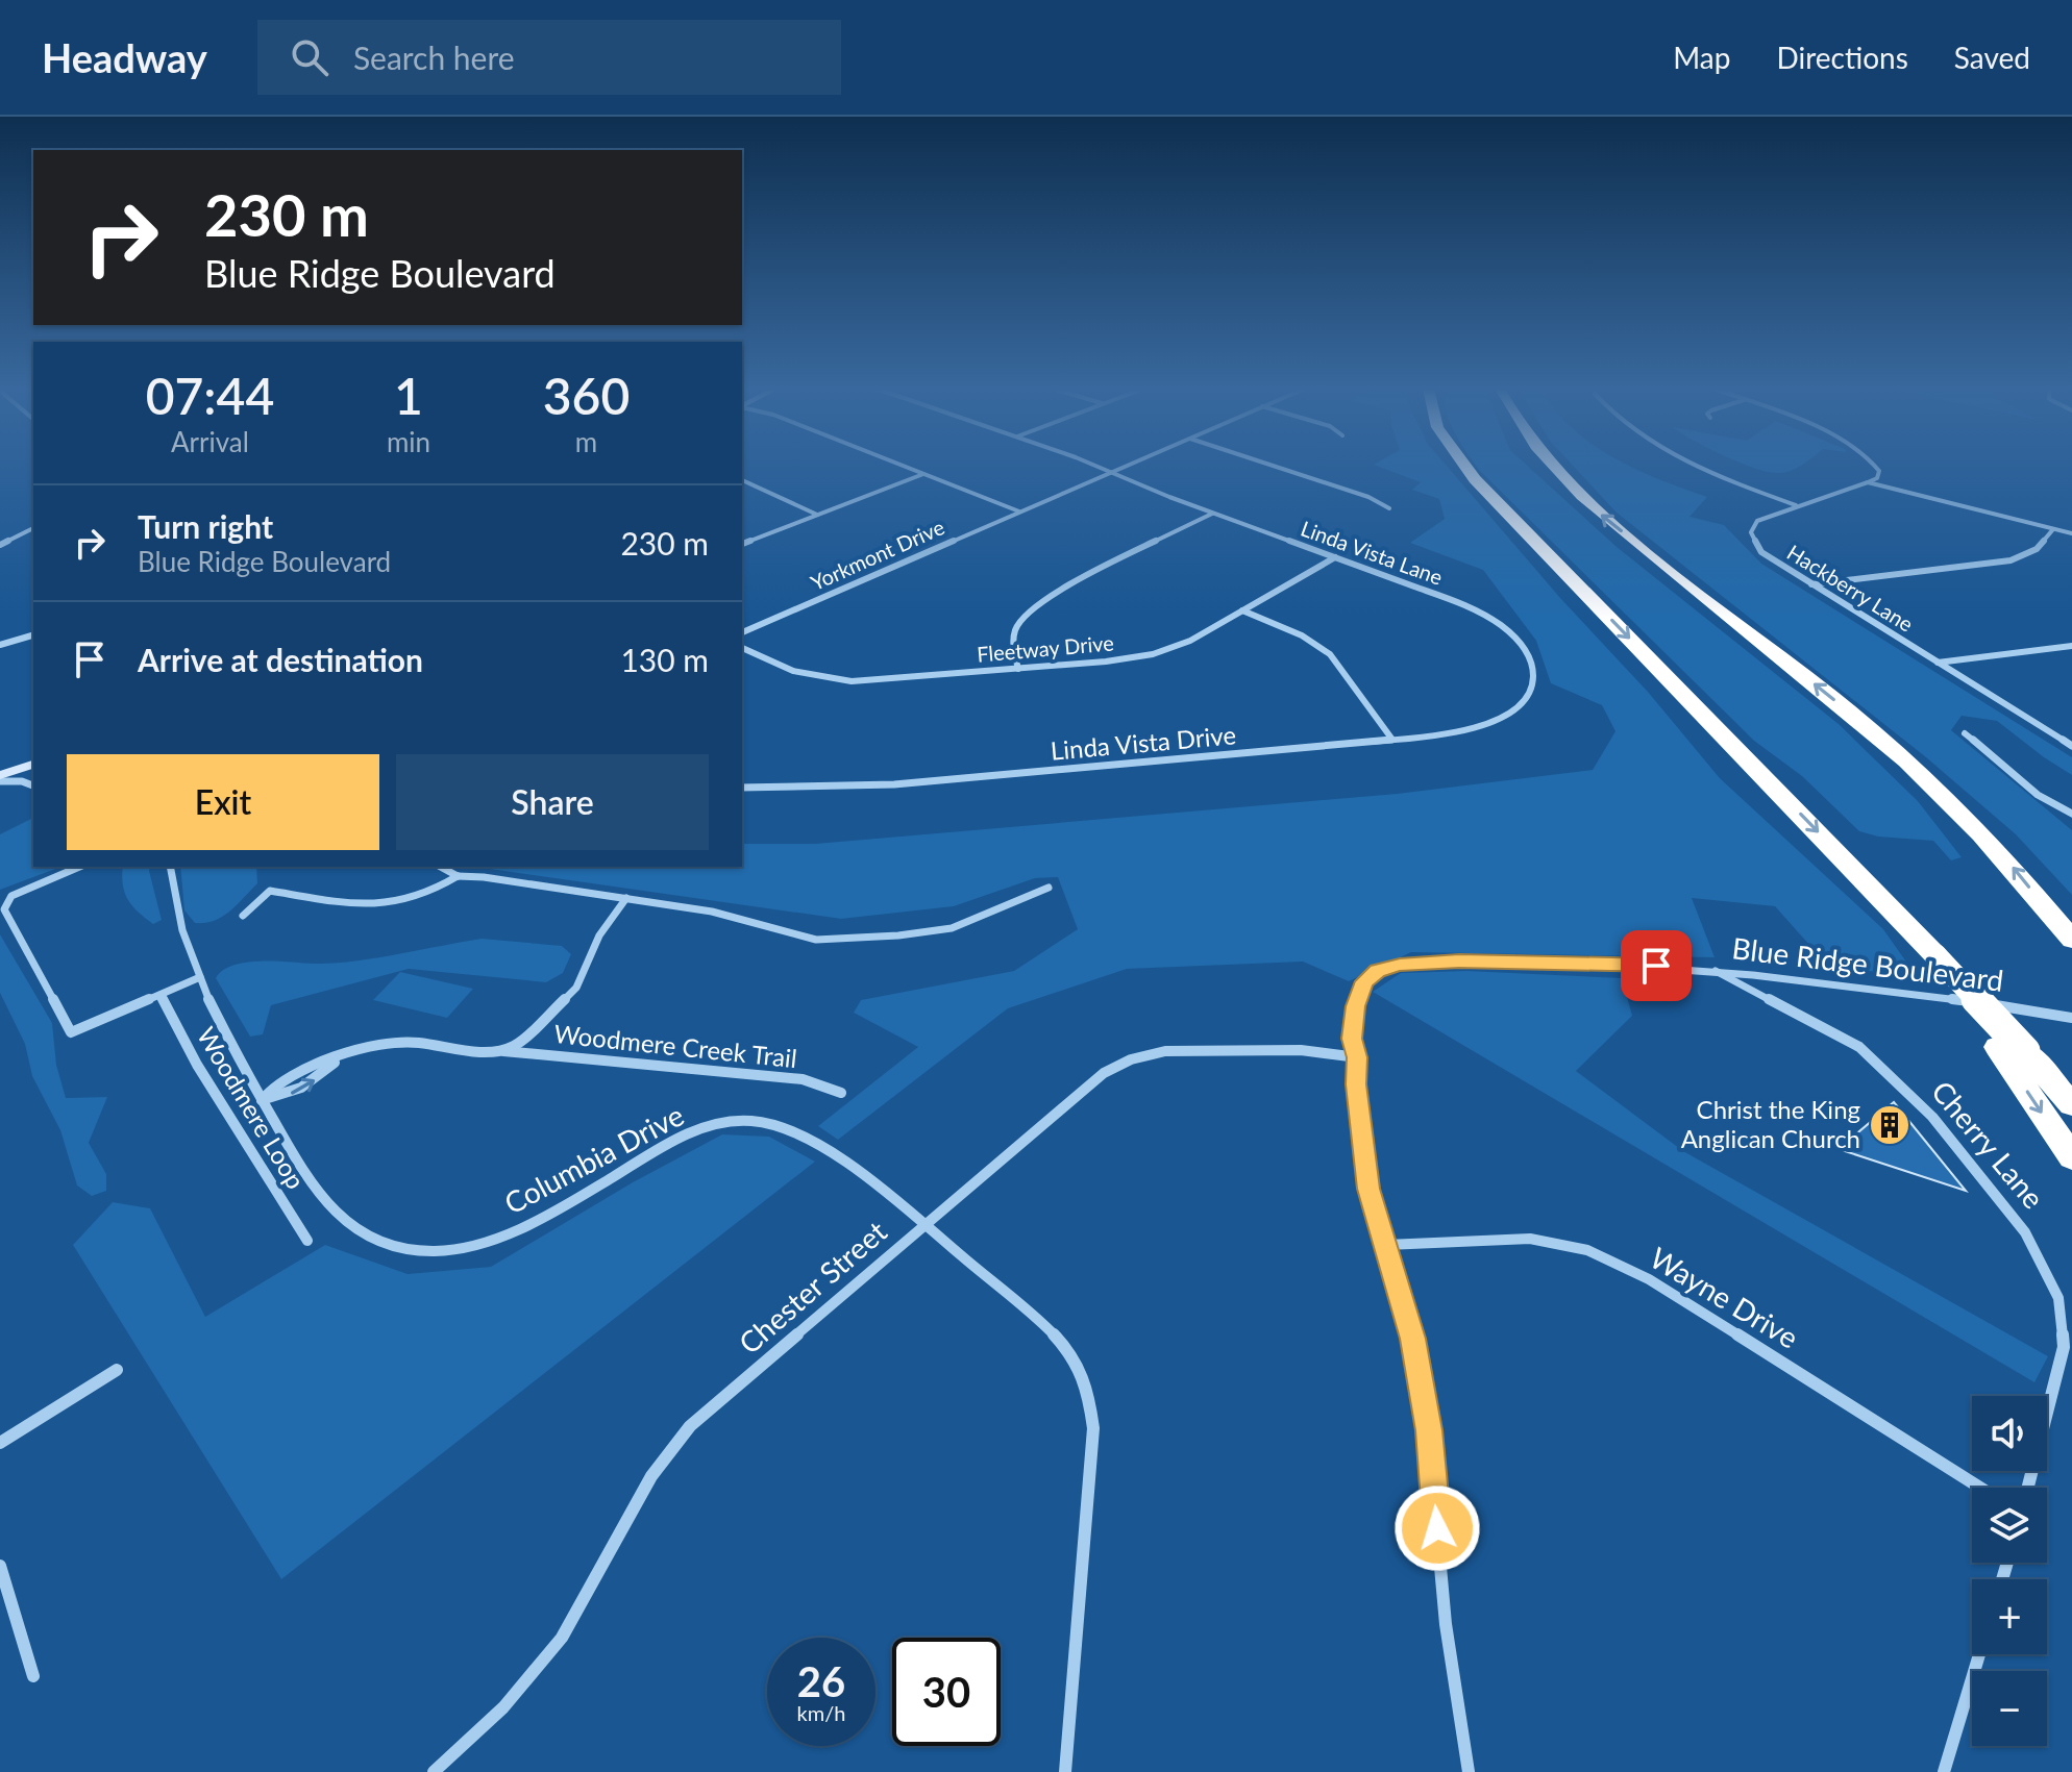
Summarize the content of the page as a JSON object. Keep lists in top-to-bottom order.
{
  "streets": {
    "street": [
      "Linda Vista Lane",
      "Yorkmont Drive",
      "Hackberry Lane",
      "Fleetway Drive",
      "Linda Vista Drive",
      "Blue Ridge Boulevard",
      "Woodmere Creek Trail",
      "Woodmere Loop",
      "Cherry Lane",
      "Columbia Drive",
      "Chester Street",
      "Wayne Drive"
    ]
  },
  "crossings": [
    ["Linda Vista Lane", "Yorkmont Drive"],
    ["Linda Vista Lane", "Fleetway Drive"],
    ["Linda Vista Lane", "Linda Vista Drive"],
    ["Blue Ridge Boulevard", "Cherry Lane"],
    ["Blue Ridge Boulevard", "Chester Street"],
    ["Blue Ridge Boulevard", "Wayne Drive"],
    ["Woodmere Creek Trail", "Columbia Drive"],
    ["Columbia Drive", "Chester Street"]
  ],
  "places": {
    "building": ["Christ the King Anglican Church"]
  },
  "page": {
    "header": "Headway",
    "search": "Search here",
    "nav": ["Map", "Directions", "Saved"],
    "turn": ["230 m", "Blue Ridge Boulevard"],
    "eta": [
      "07:44",
      "Arrival",
      "1",
      "min",
      "360",
      "m"
    ],
    "list": [
      {
        "name": "Turn right",
        "note": "Blue Ridge Boulevard",
        "value": "230 m"
      },
      {
        "name": "Arrive at destination",
        "value": "130 m"
      }
    ],
    "buttons": ["Exit", "Share"],
    "map_buttons": ["+", "−"],
    "speed": "26 km/h",
    "limit": "30"
  }
}
